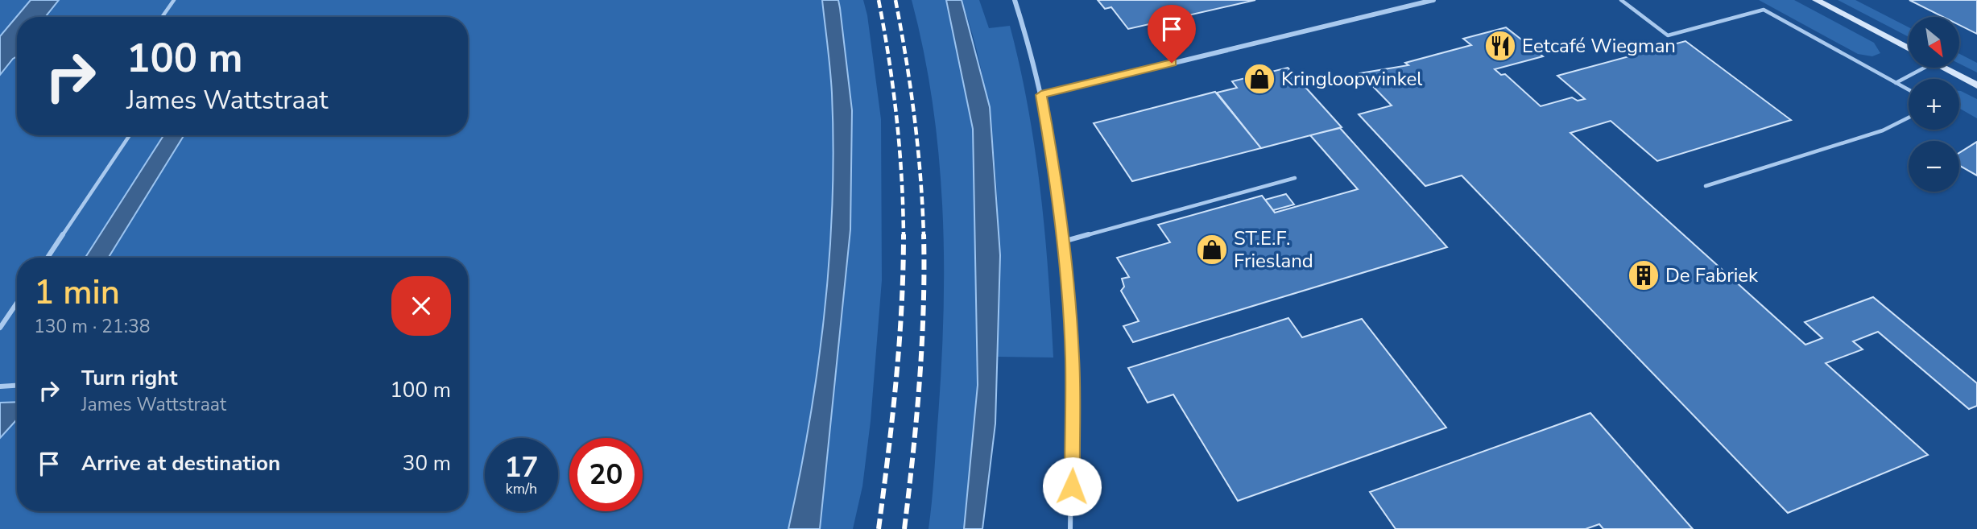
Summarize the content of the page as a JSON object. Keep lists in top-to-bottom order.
{
  "places": {
    "restaurant": ["Eetcafé Wiegman"],
    "shop": ["Kringloopwinkel", "ST.E.F. Friesland"],
    "building": ["De Fabriek"]
  },
  "north": "bottom right",
  "page": {
    "map_buttons": ["+", "−"],
    "turn": ["100 m", "James Wattstraat"],
    "heading": ["1 min", "130 m · 21:38"],
    "list": [
      {
        "name": "Turn right",
        "note": "James Wattstraat",
        "value": "100 m"
      },
      {
        "name": "Arrive at destination",
        "value": "30 m"
      }
    ],
    "speed": "17 km/h",
    "limit": "20"
  }
}
